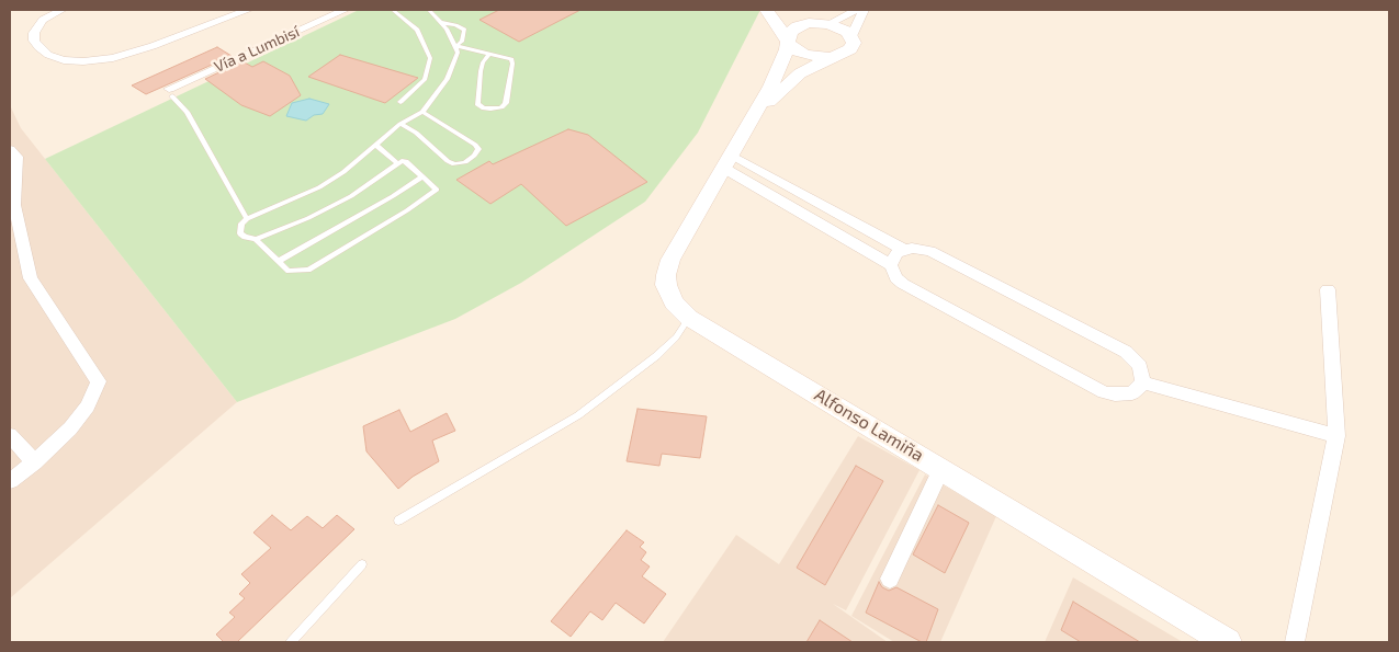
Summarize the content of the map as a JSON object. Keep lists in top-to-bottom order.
{
  "streets": {
    "street": ["Vía a Lumbisí", "Alfonso Lamiña"]
  }
}
